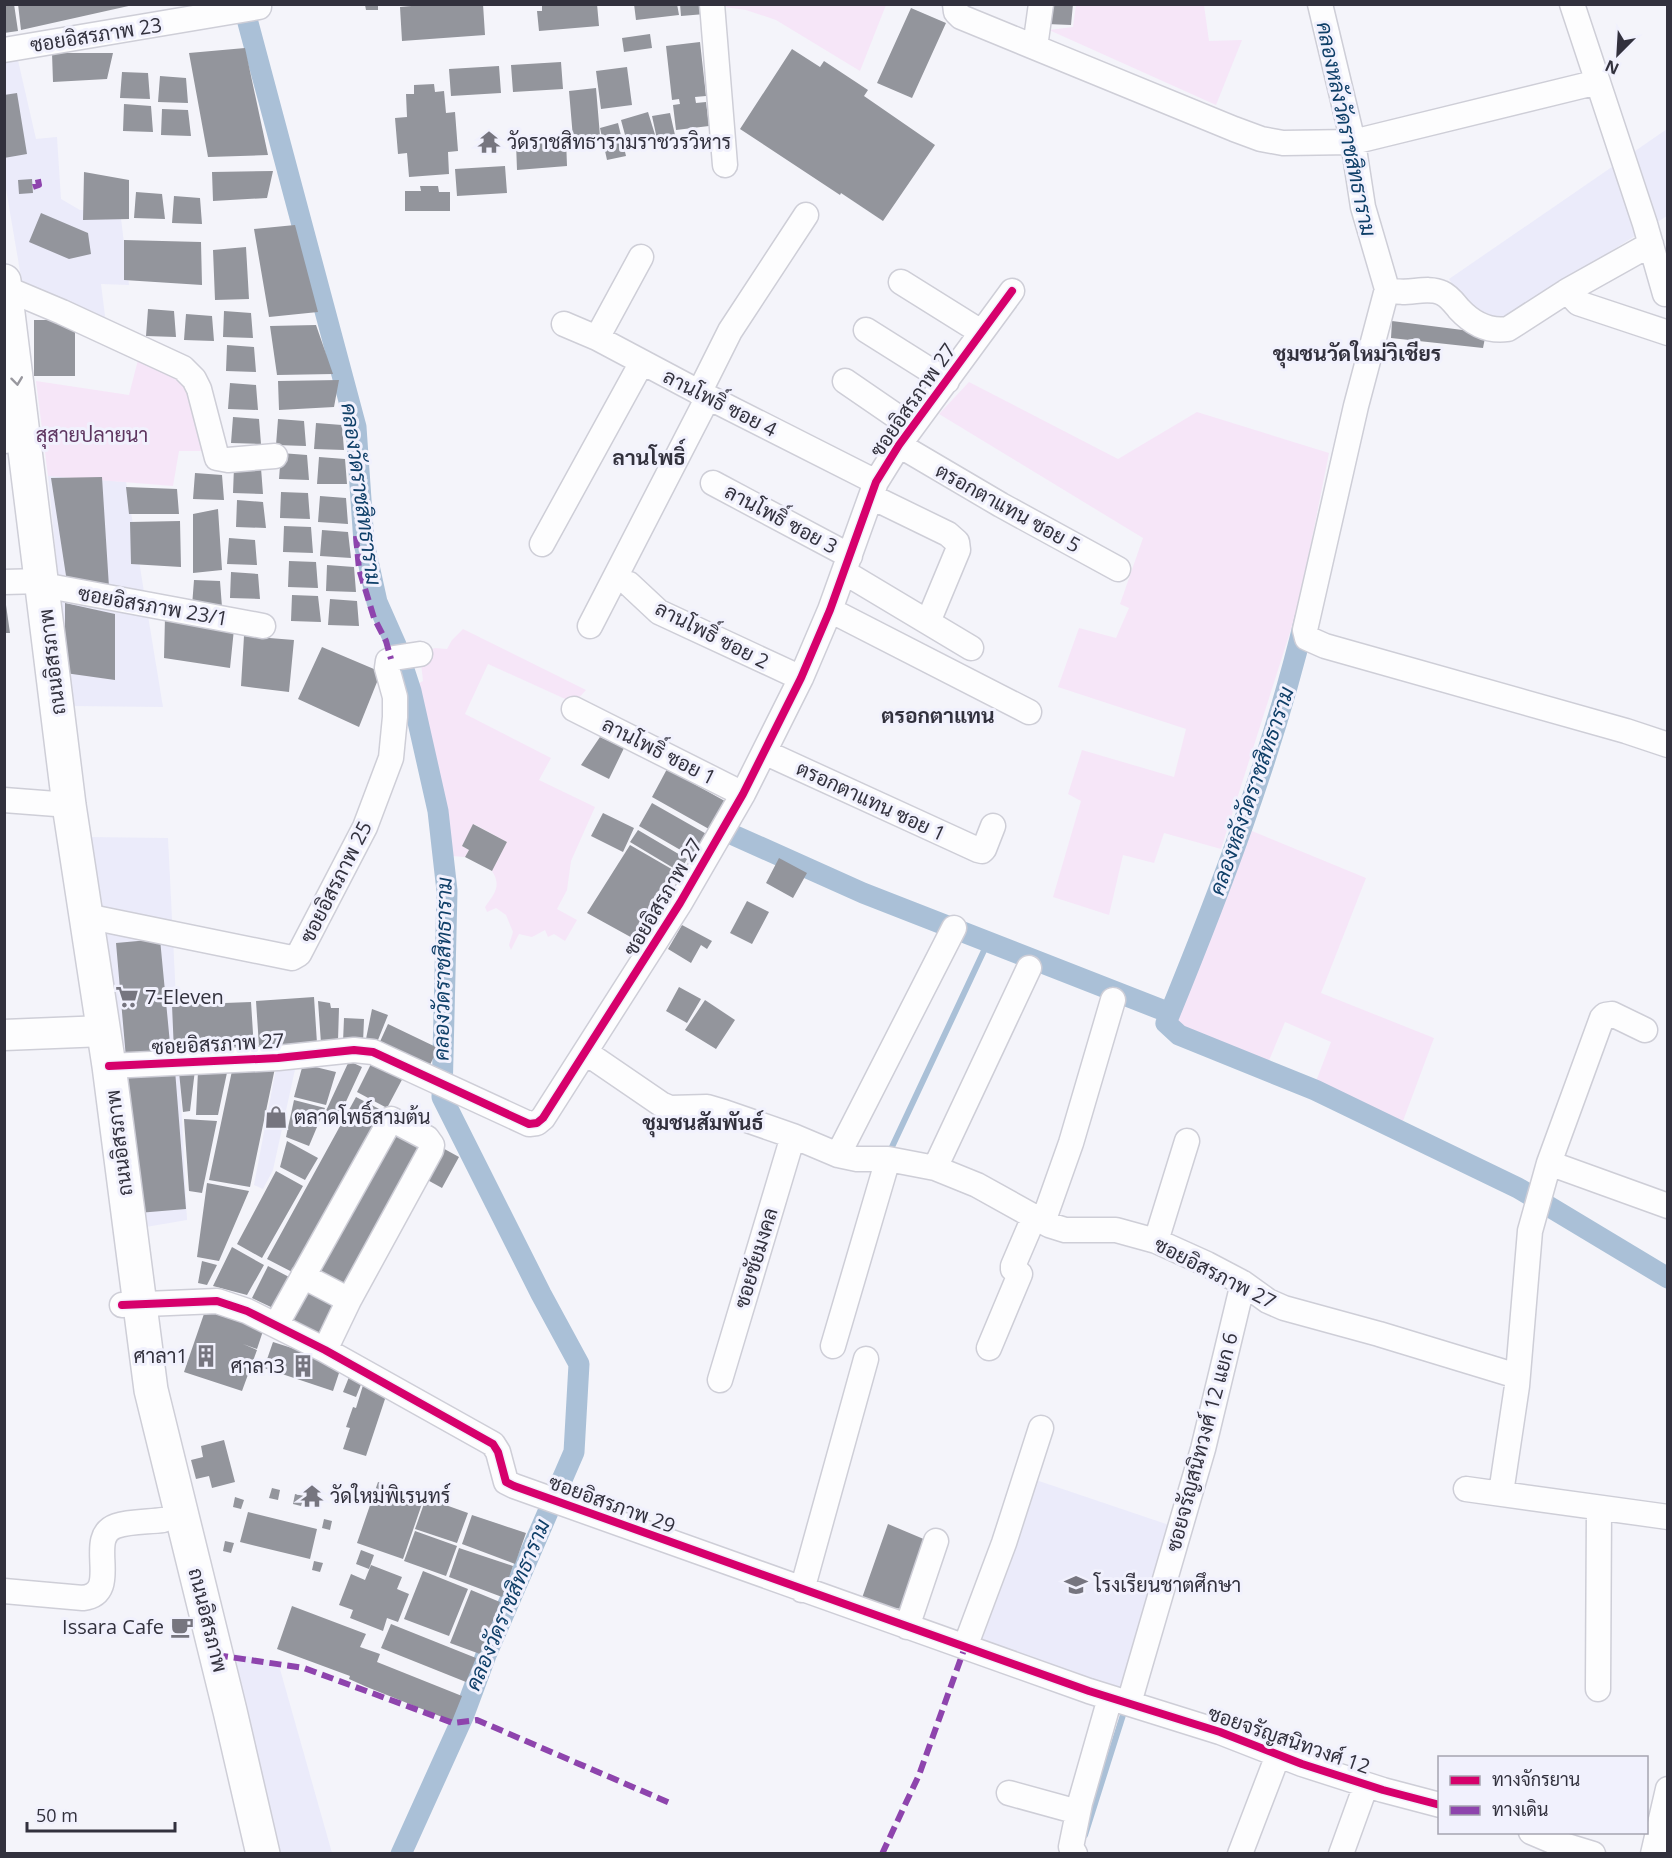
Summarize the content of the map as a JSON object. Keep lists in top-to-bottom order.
{
  "streets": {
    "main road": ["ถนนอิสรภาพ"],
    "street": [
      "ซอยอิสรภาพ 23",
      "ซอยอิสรภาพ 27",
      "ลานโพธิ์ ซอย 4",
      "ตรอกตาแทน ซอย 5",
      "ลานโพธิ์ ซอย 3",
      "ซอยอิสรภาพ 23/1",
      "ลานโพธิ์ ซอย 2",
      "ลานโพธิ์ ซอย 1",
      "ตรอกตาแทน ซอย 1",
      "ซอยอิสรภาพ 25",
      "ซอยชัยมงคล",
      "ซอยจรัญสนิทวงศ์ 12 แยก 6",
      "ซอยอิสรภาพ 29",
      "ซอยจรัญสนิทวงศ์ 12"
    ]
  },
  "crossings": [
    ["ซอยอิสรภาพ 27", "ลานโพธิ์ ซอย 4"],
    ["ซอยอิสรภาพ 27", "ตรอกตาแทน ซอย 5"],
    ["ซอยอิสรภาพ 27", "ลานโพธิ์ ซอย 3"],
    ["ซอยอิสรภาพ 27", "ลานโพธิ์ ซอย 2"],
    ["ซอยอิสรภาพ 27", "ถนนอิสรภาพ"],
    ["ซอยอิสรภาพ 27", "ลานโพธิ์ ซอย 1"],
    ["ซอยอิสรภาพ 27", "ตรอกตาแทน ซอย 1"],
    ["ซอยอิสรภาพ 27", "ซอยชัยมงคล"],
    ["ซอยอิสรภาพ 27", "ซอยจรัญสนิทวงศ์ 12 แยก 6"],
    ["ลานโพธิ์ ซอย 4", "ลานโพธิ์ ซอย 3"],
    ["ซอยอิสรภาพ 23/1", "ถนนอิสรภาพ"],
    ["ถนนอิสรภาพ", "ซอยอิสรภาพ 25"],
    ["ถนนอิสรภาพ", "ซอยอิสรภาพ 29"],
    ["ซอยจรัญสนิทวงศ์ 12 แยก 6", "ซอยอิสรภาพ 29"],
    ["ซอยจรัญสนิทวงศ์ 12 แยก 6", "ซอยจรัญสนิทวงศ์ 12"],
    ["ซอยอิสรภาพ 29", "ซอยจรัญสนิทวงศ์ 12"]
  ],
  "districts": [
    "ชุมชนวัดใหม่วิเชียร",
    "ลานโพธิ์",
    "ตรอกตาแทน",
    "ชุมชนสัมพันธ์"
  ],
  "water": ["คลองหลังวัดราชสิทธาราม", "คลองวัดราชสิทธาราม"],
  "parks": ["สุสายปลายนา"],
  "places": {
    "temple": ["วัดราชสิทธารามราชวรวิหาร", "วัดใหม่พิเรนทร์"],
    "supermarket": ["7-Eleven"],
    "shop": ["ตลาดโพธิ์สามต้น"],
    "building": ["ศาลา1", "ศาลา3"],
    "school or university": ["โรงเรียนชาตศึกษา"],
    "cafe": ["Issara Cafe"]
  },
  "legend": ["ทางจักรยาน", "ทางเดิน"],
  "scale_bar": "50 m",
  "north": "bottom left"
}
